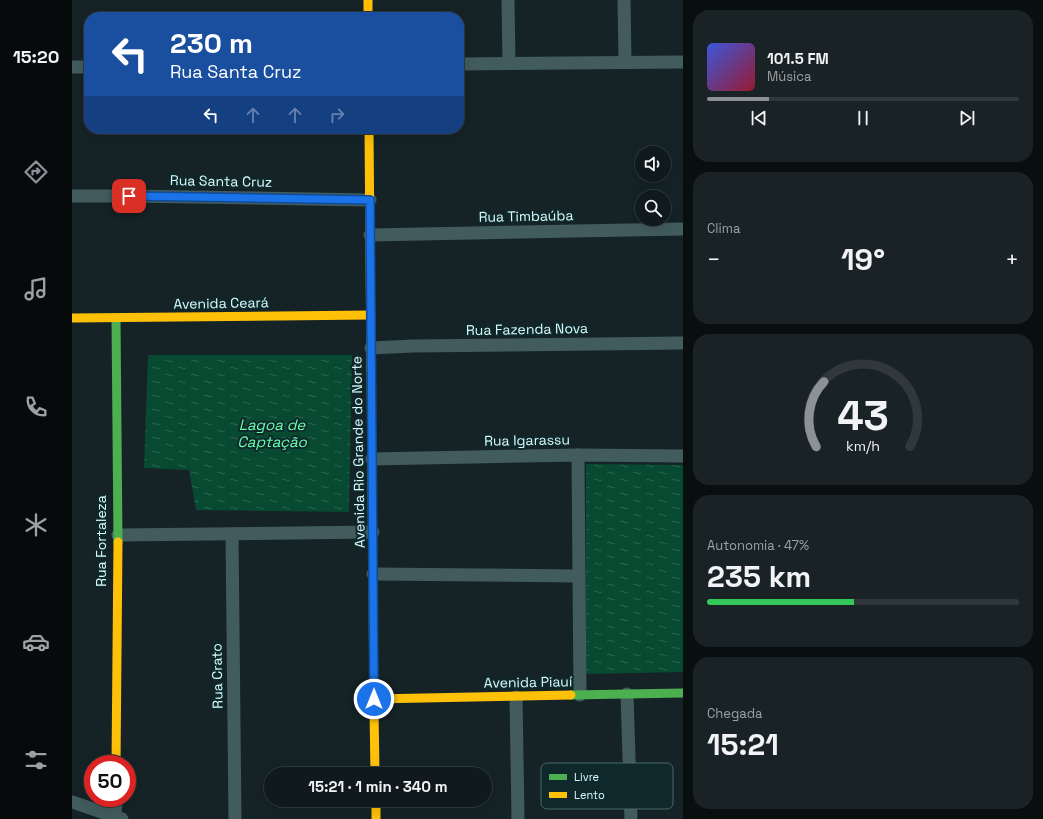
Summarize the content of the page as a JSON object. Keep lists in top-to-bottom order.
{
  "streets": {
    "main road": [
      "Avenida Ceará",
      "Avenida Rio Grande do Norte",
      "Rua Fortaleza",
      "Avenida Piauí"
    ],
    "street": [
      "Rua Santa Cruz",
      "Rua Timbaúba",
      "Rua Fazenda Nova",
      "Rua Igarassu",
      "Rua Crato"
    ]
  },
  "crossings": [
    ["Rua Santa Cruz", "Avenida Rio Grande do Norte"],
    ["Rua Timbaúba", "Avenida Rio Grande do Norte"],
    ["Avenida Ceará", "Avenida Rio Grande do Norte"],
    ["Avenida Ceará", "Rua Fortaleza"],
    ["Rua Fazenda Nova", "Avenida Rio Grande do Norte"],
    ["Rua Igarassu", "Avenida Rio Grande do Norte"],
    ["Avenida Rio Grande do Norte", "Avenida Piauí"]
  ],
  "water": ["Lagoa de Captação"],
  "legend": ["Livre", "Lento"],
  "page": {
    "tabs": "15:20",
    "turn": ["230 m", "Rua Santa Cruz"],
    "song": ["101.5 FM", "Música"],
    "tile": [
      "Clima",
      ["Autonomia · 47%", "235 km"],
      ["Chegada", "15:21"]
    ],
    "heat": ["−", "19°", "+"],
    "limit": "50",
    "trip": "15:21 · 1 min · 340 m",
    "gauge": ["43", "km/h"]
  }
}
